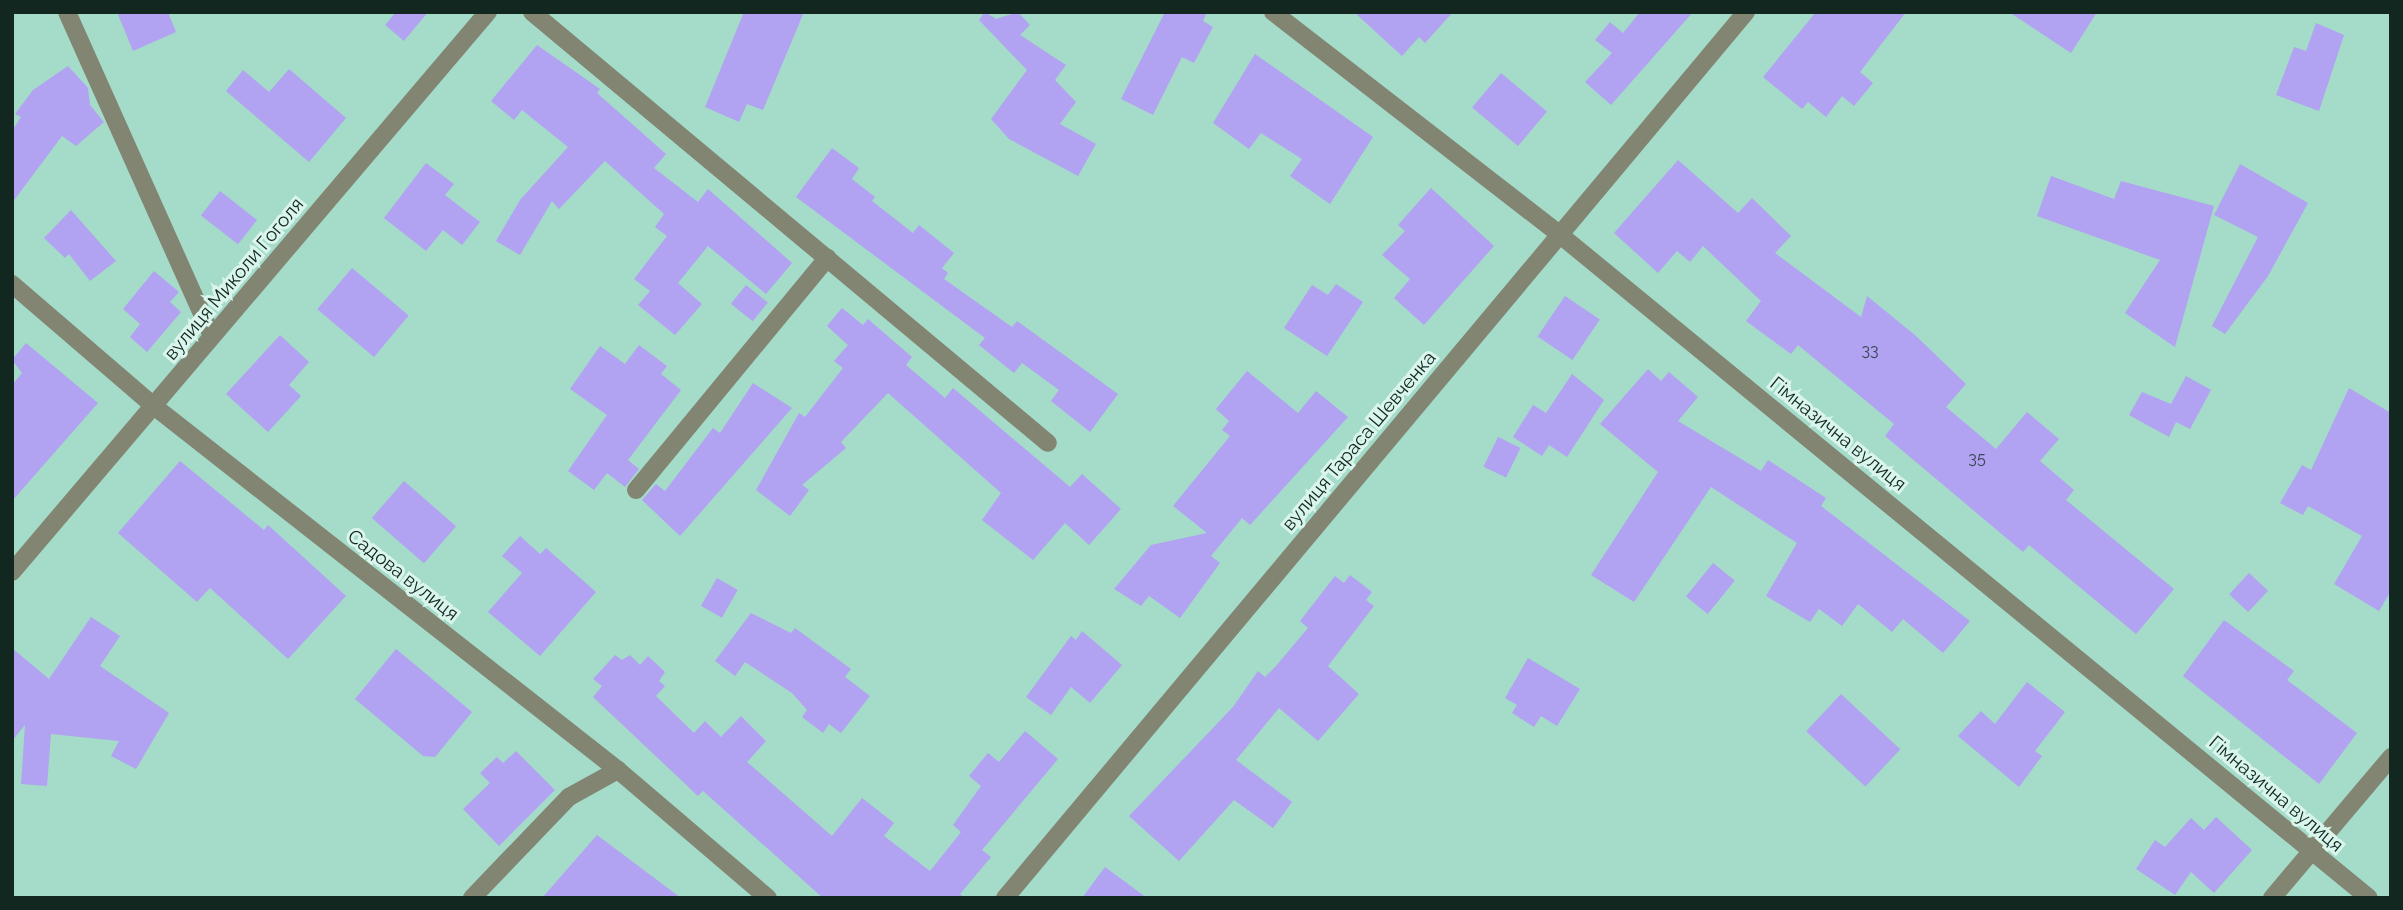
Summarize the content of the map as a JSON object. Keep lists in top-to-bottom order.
{
  "streets": {
    "street": [
      "вулиця Миколи Гоголя",
      "Гімназична вулиця",
      "вулиця Тараса Шевченка",
      "Садова вулиця"
    ]
  },
  "crossings": [
    ["вулиця Миколи Гоголя", "Садова вулиця"],
    ["Гімназична вулиця", "вулиця Тараса Шевченка"]
  ],
  "house_numbers": ["33", "35"]
}
